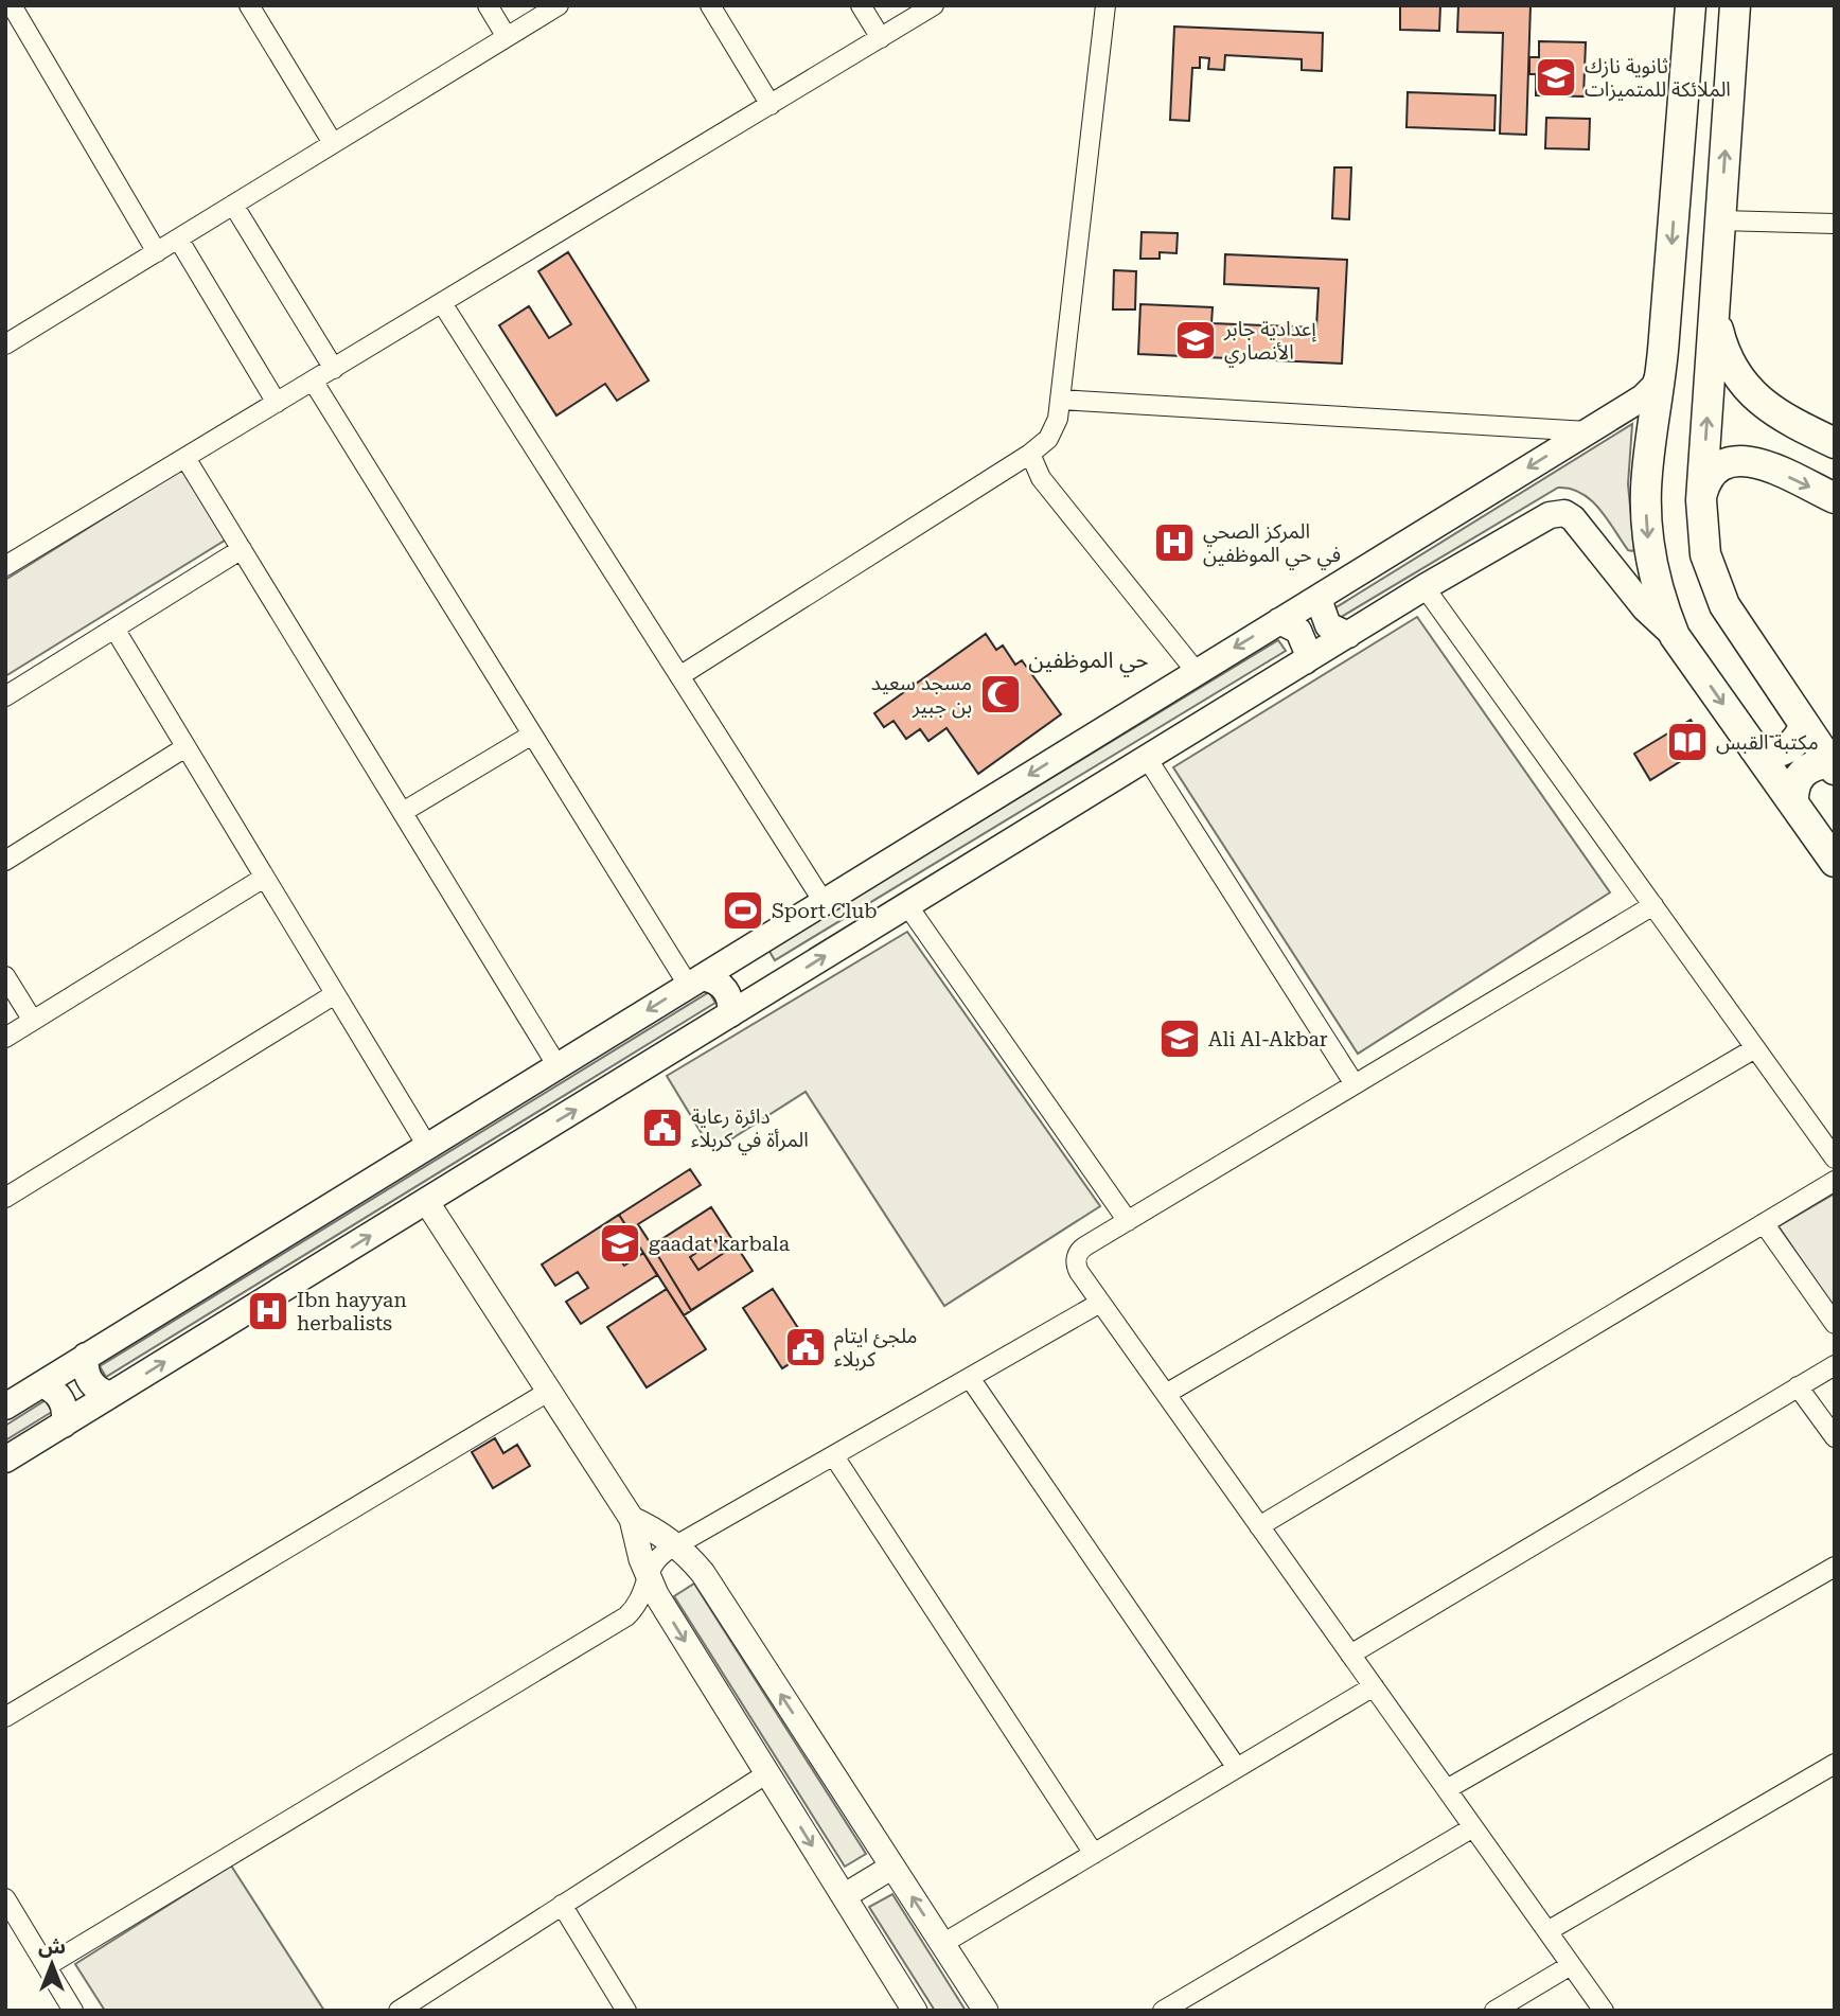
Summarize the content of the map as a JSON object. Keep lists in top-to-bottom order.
{
  "districts": ["حي الموظفين"],
  "places": {
    "school or university": [
      "ثانوية نازك الملائكة للمتميزات",
      "إعدادية جابر الأنصاري",
      "Ali Al-Akbar",
      "gaadat karbala"
    ],
    "hospital": ["المركز الصحي في حي الموظفين", "Ibn hayyan herbalists"],
    "mosque": ["مسجد سعيد بن جبير"],
    "library": ["مكتبة القبس"],
    "sports": ["Sport Club"],
    "public building": ["دائرة رعاية المرأة في كربلاء", "ملجئ ايتام كربلاء"]
  },
  "north": "top"
}
